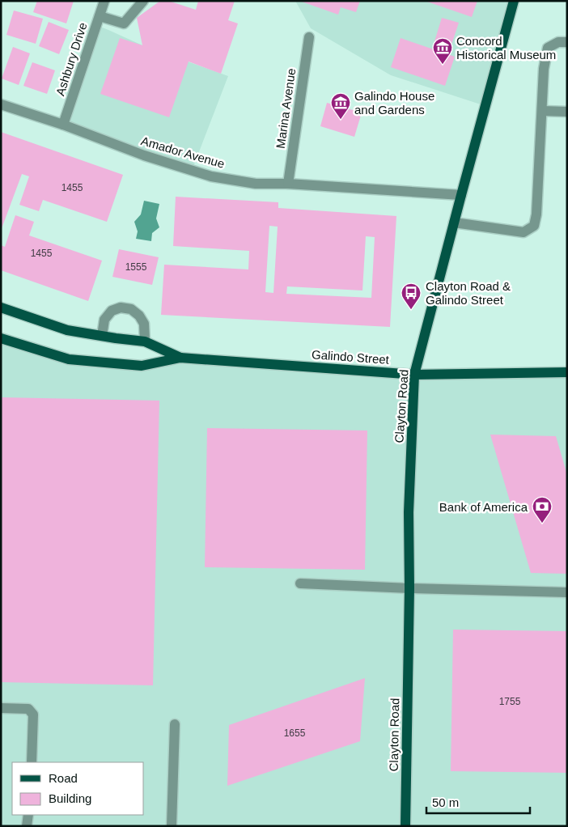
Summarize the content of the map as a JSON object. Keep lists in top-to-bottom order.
{
  "streets": {
    "main road": ["Galindo Street", "Clayton Road"],
    "street": ["Ashbury Drive", "Marina Avenue", "Amador Avenue"]
  },
  "crossings": [
    ["Ashbury Drive", "Amador Avenue"],
    ["Marina Avenue", "Amador Avenue"],
    ["Amador Avenue", "Clayton Road"],
    ["Galindo Street", "Clayton Road"]
  ],
  "places": {
    "museum": ["Concord Historical Museum", "Galindo House and Gardens"],
    "bus stop": ["Clayton Road & Galindo Street"],
    "bank": ["Bank of America"]
  },
  "house_numbers": [
    "1455",
    "1455",
    "1555",
    "1755",
    "1655"
  ],
  "legend": ["Road", "Building"],
  "scale_bar": "50 m"
}
